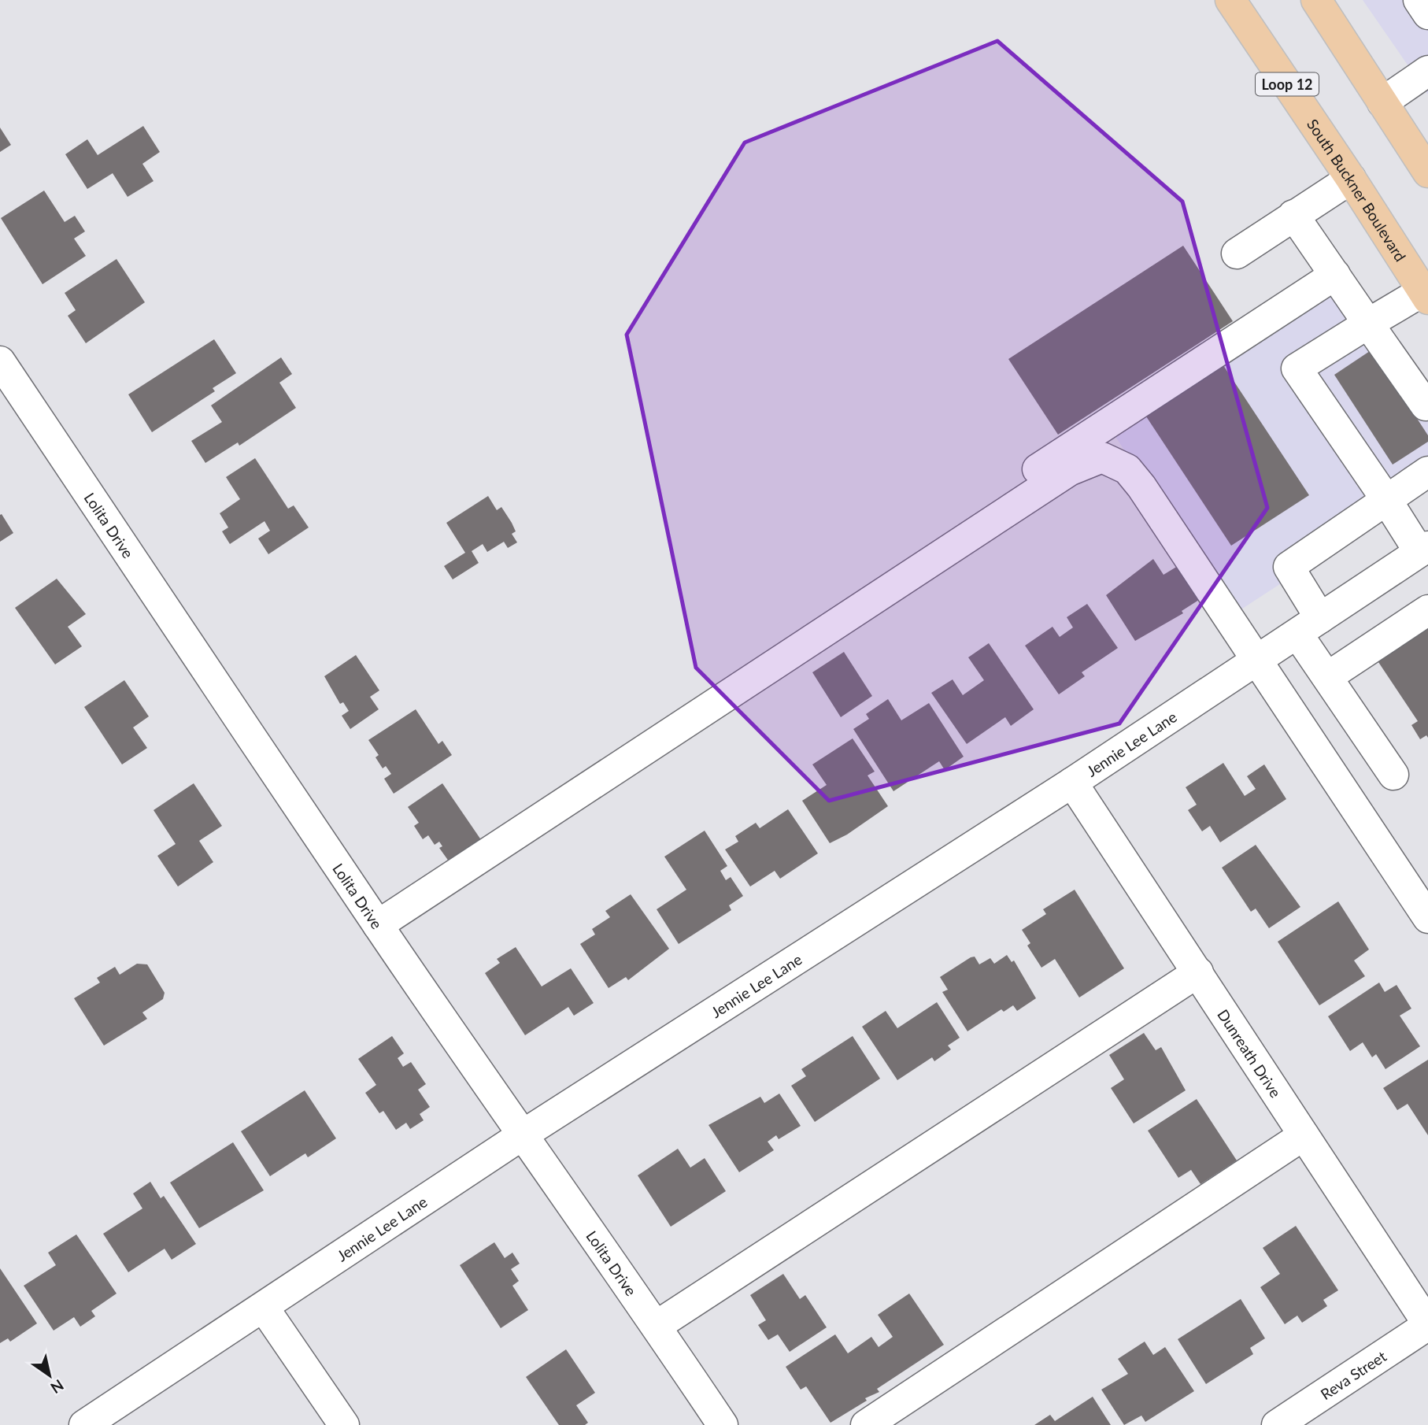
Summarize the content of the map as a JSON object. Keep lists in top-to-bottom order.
{
  "streets": {
    "main road": ["Loop 12", "South Buckner Boulevard"],
    "street": [
      "Lolita Drive",
      "Jennie Lee Lane",
      "Dunreath Drive",
      "Reva Street"
    ]
  },
  "crossings": [
    ["Lolita Drive", "Jennie Lee Lane"],
    ["Jennie Lee Lane", "Dunreath Drive"],
    ["Dunreath Drive", "Reva Street"]
  ],
  "north": "bottom right"
}
